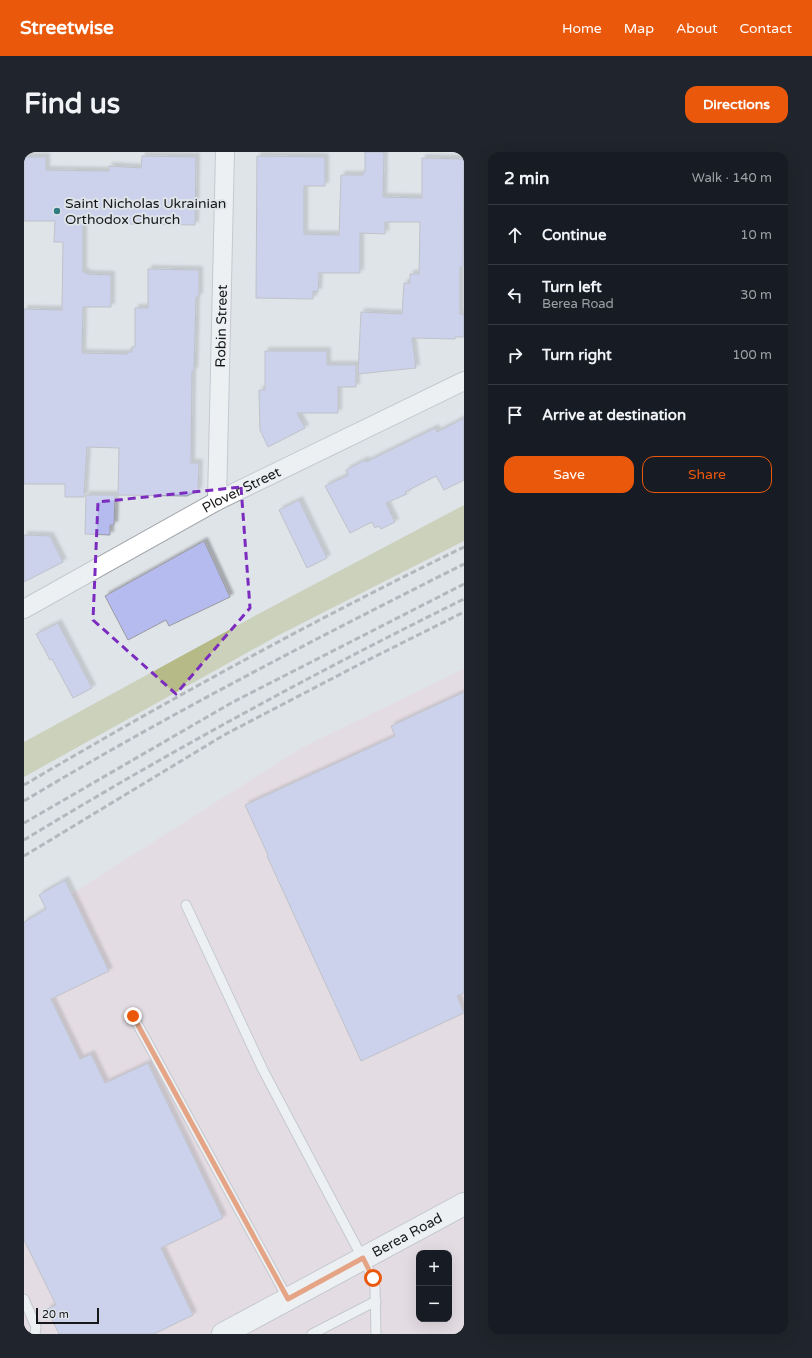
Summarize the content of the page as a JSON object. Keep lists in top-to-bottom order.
{
  "streets": {
    "main road": ["Berea Road"],
    "street": ["Robin Street", "Plover Street"]
  },
  "crossings": [
    ["Robin Street", "Plover Street"]
  ],
  "places": ["Saint Nicholas Ukrainian Orthodox Church"],
  "scale_bar": "20 m",
  "page": {
    "header": "Streetwise",
    "nav": [
      "Home",
      "Map",
      "About",
      "Contact"
    ],
    "buttons": [
      "Directions",
      ["Save", "Share"]
    ],
    "title": "Find us",
    "heading": ["2 min", "Walk · 140 m"],
    "list": [
      ["Continue", "10 m"],
      ["Turn left", "Berea Road", "30 m"],
      ["Turn right", "100 m"],
      "Arrive at destination"
    ],
    "map_buttons": ["+", "−"],
    "scale": "20 m"
  }
}
